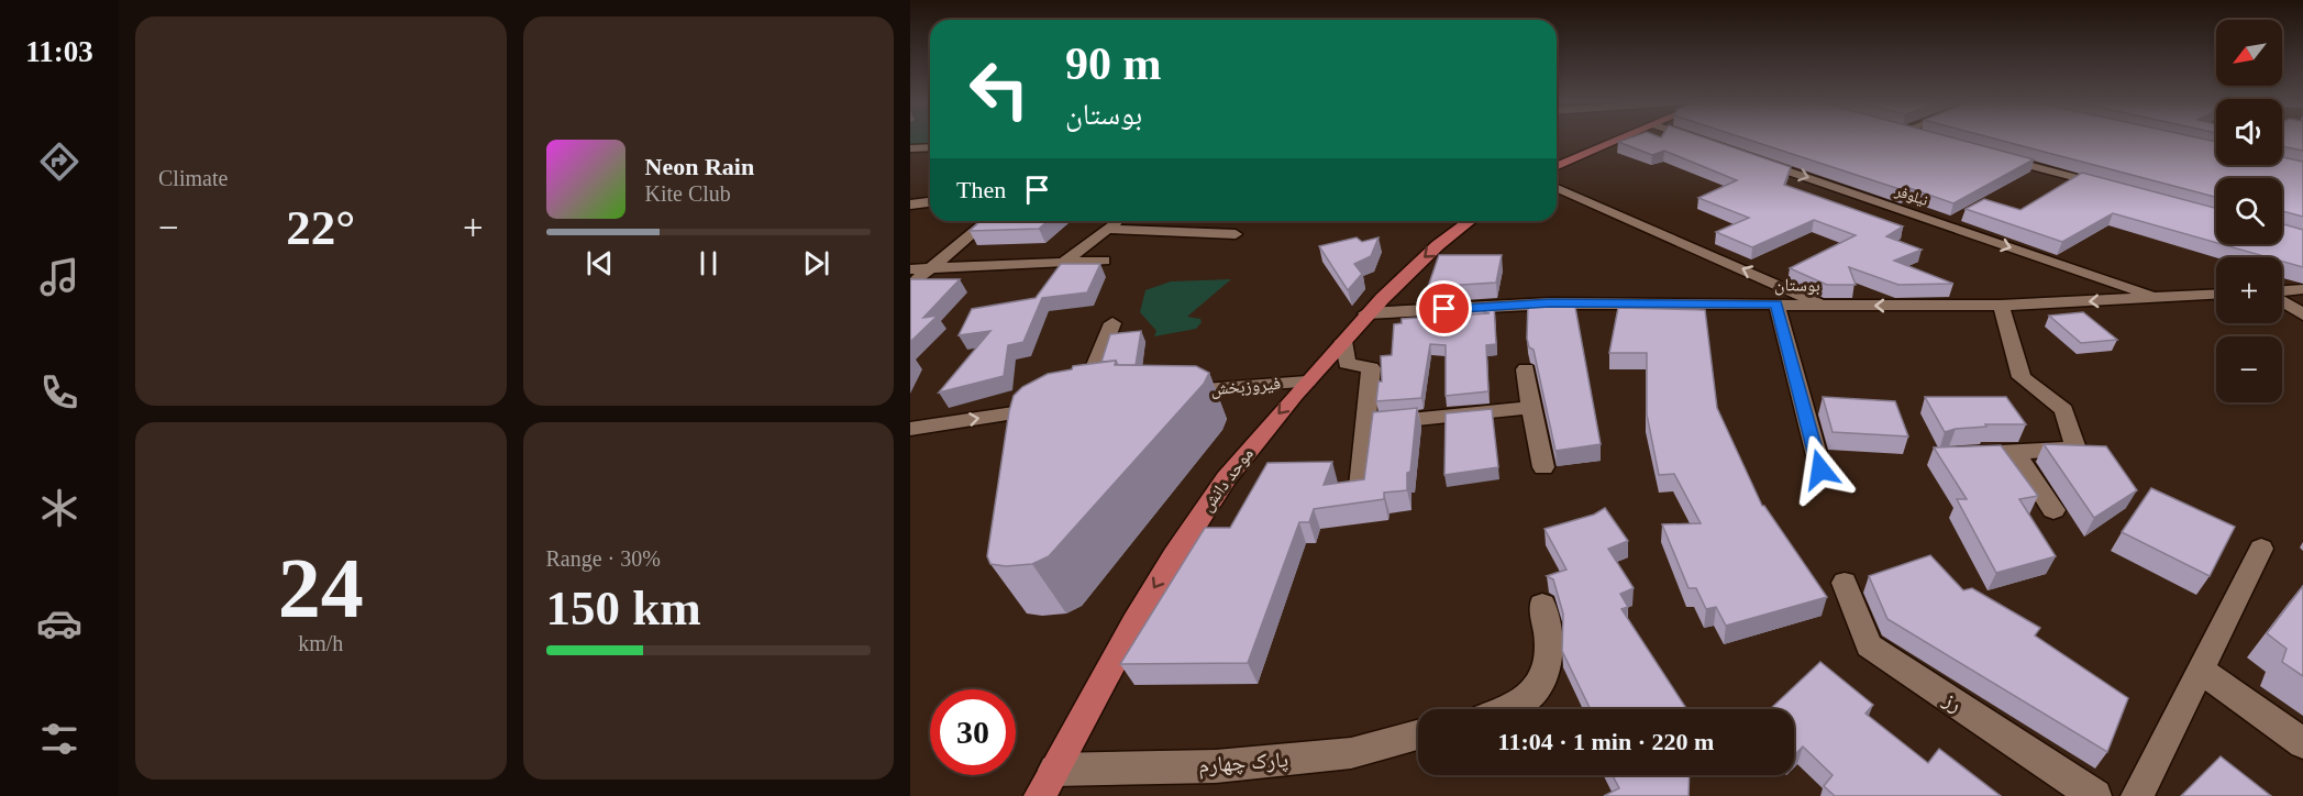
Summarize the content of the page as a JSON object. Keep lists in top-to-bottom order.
{
  "streets": {
    "main road": ["موحد دانش"],
    "street": [
      "نیلوفر",
      "بوستان",
      "فیروزبخش",
      "رز",
      "پارک چهارم"
    ]
  },
  "crossings": [
    ["نیلوفر", "بوستان"],
    ["بوستان", "موحد دانش"],
    ["فیروزبخش", "موحد دانش"],
    ["موحد دانش", "پارک چهارم"]
  ],
  "one_way": ["موحد دانش"],
  "north": "bottom left",
  "page": {
    "tabs": "11:03",
    "tile": [
      "Climate",
      ["24", "km/h"],
      ["Range · 30%", "150 km"]
    ],
    "map_buttons": ["+", "−"],
    "turn": ["90 m", "بوستان"],
    "song": ["Neon Rain", "Kite Club"],
    "then": "Then",
    "heat": ["−", "22°", "+"],
    "limit": "30",
    "trip": "11:04 · 1 min · 220 m"
  }
}
